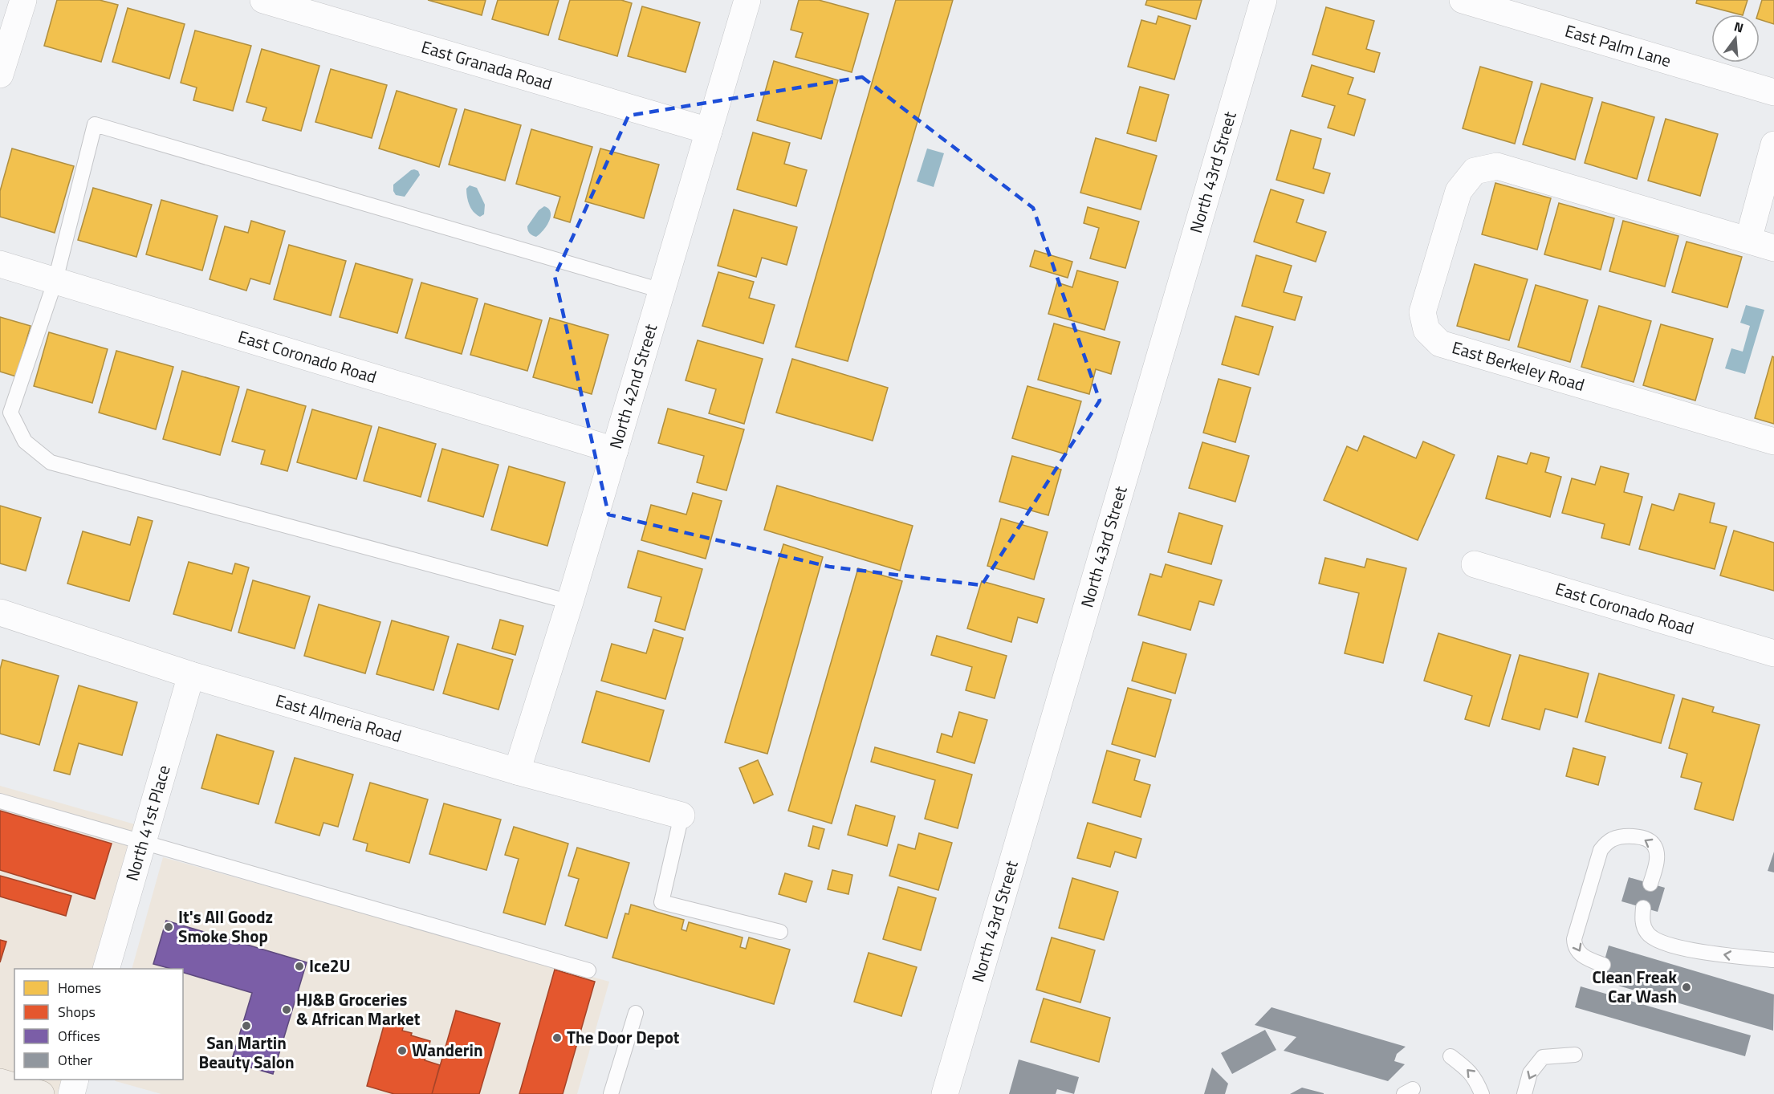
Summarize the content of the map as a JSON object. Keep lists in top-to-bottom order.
{
  "streets": {
    "street": [
      "East Palm Lane",
      "East Granada Road",
      "North 43rd Street",
      "East Coronado Road",
      "East Berkeley Road",
      "North 42nd Street",
      "East Almeria Road",
      "North 41st Place"
    ]
  },
  "crossings": [
    ["East Granada Road", "North 42nd Street"],
    ["East Coronado Road", "North 42nd Street"],
    ["North 42nd Street", "East Almeria Road"],
    ["East Almeria Road", "North 41st Place"]
  ],
  "places": [
    "It's All Goodz Smoke Shop",
    "Ice2U",
    "Clean Freak Car Wash",
    "HJ&B Groceries & African Market",
    "San Martin Beauty Salon",
    "The Door Depot",
    "Wanderin"
  ],
  "legend": [
    "Homes",
    "Shops",
    "Offices",
    "Other"
  ],
  "north": "top"
}
